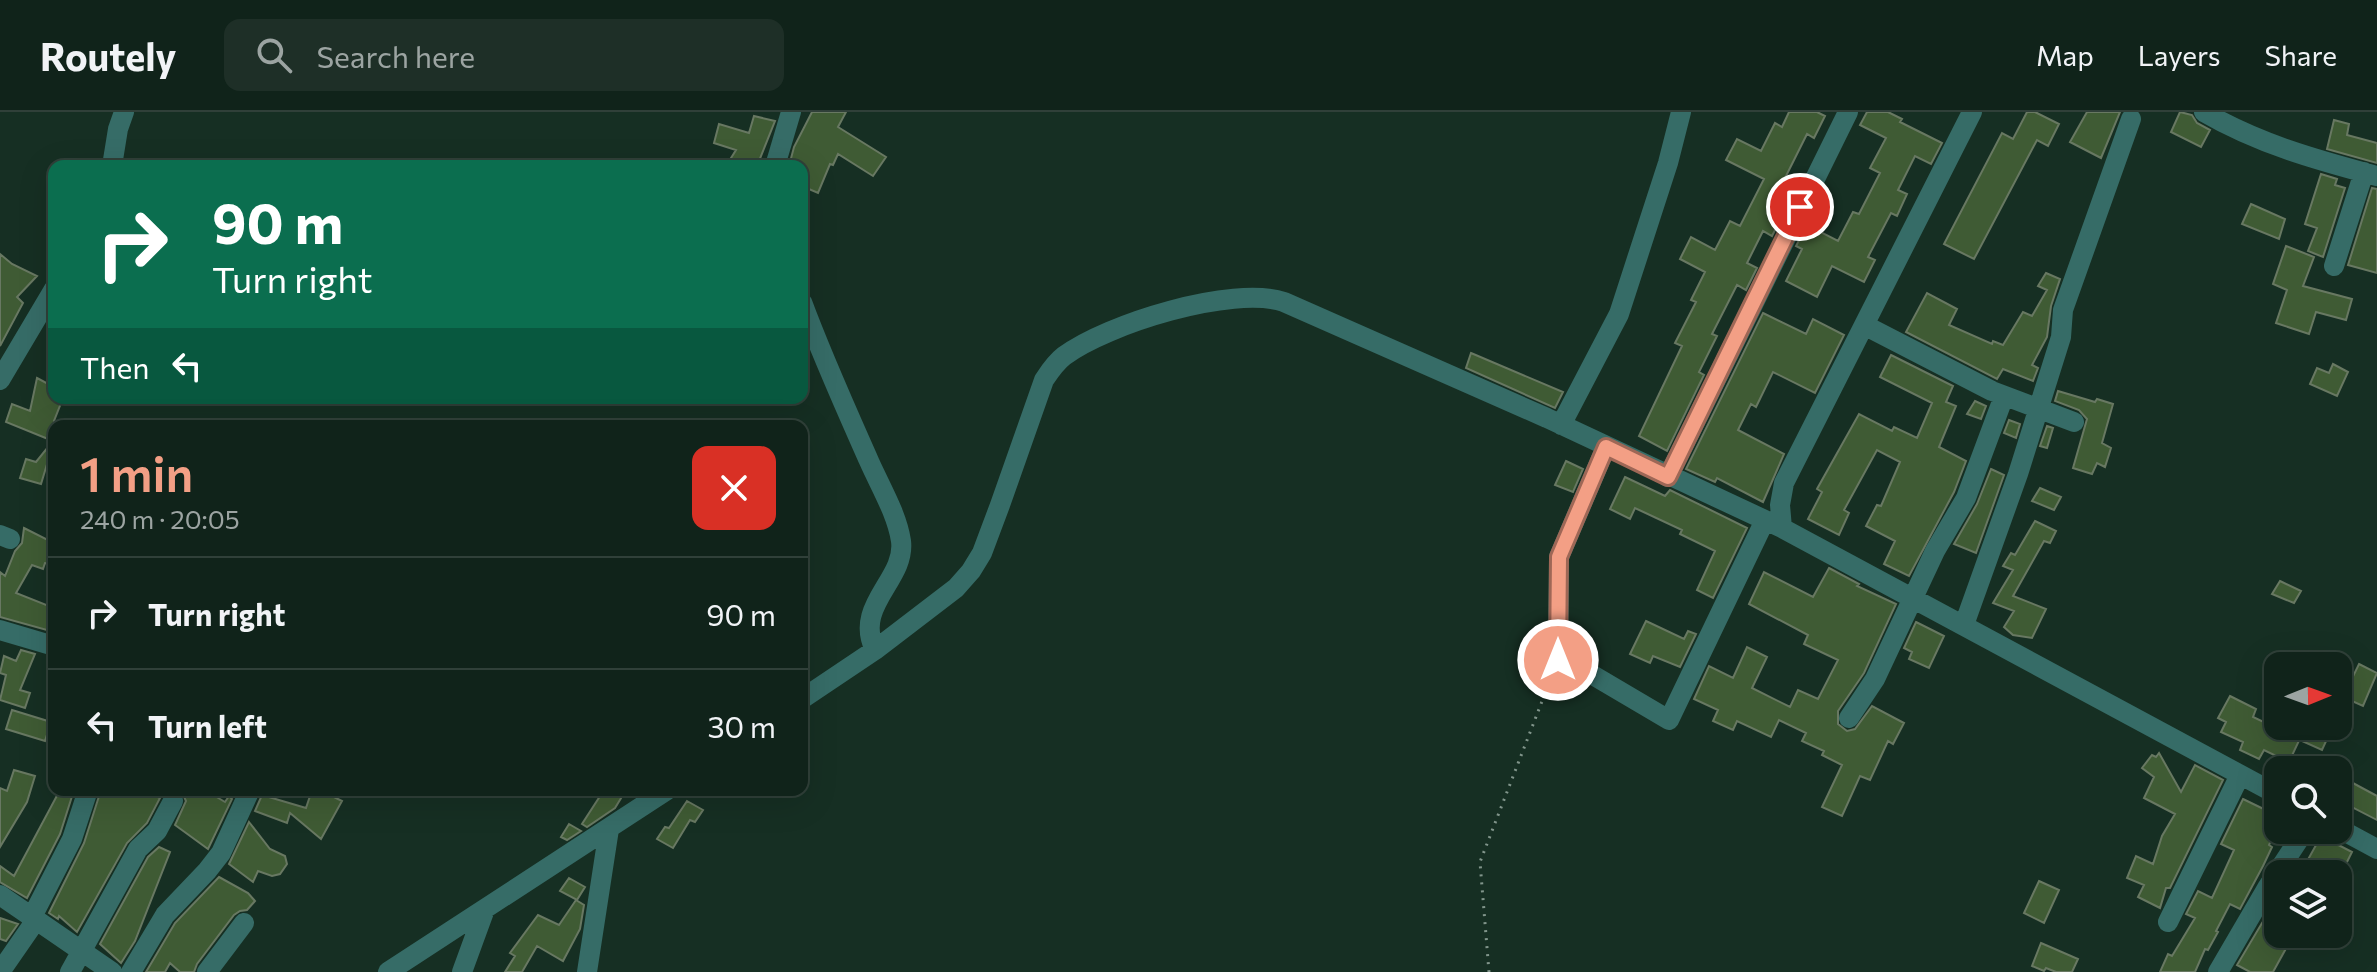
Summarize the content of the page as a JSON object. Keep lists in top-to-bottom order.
{
  "north": "right",
  "page": {
    "header": "Routely",
    "search": "Search here",
    "nav": ["Map", "Layers", "Share"],
    "turn": ["90 m", "Turn right"],
    "then": "Then",
    "heading": ["1 min", "240 m · 20:05"],
    "list": [
      {
        "name": "Turn right",
        "value": "90 m"
      },
      {
        "name": "Turn left",
        "value": "30 m"
      }
    ]
  }
}
